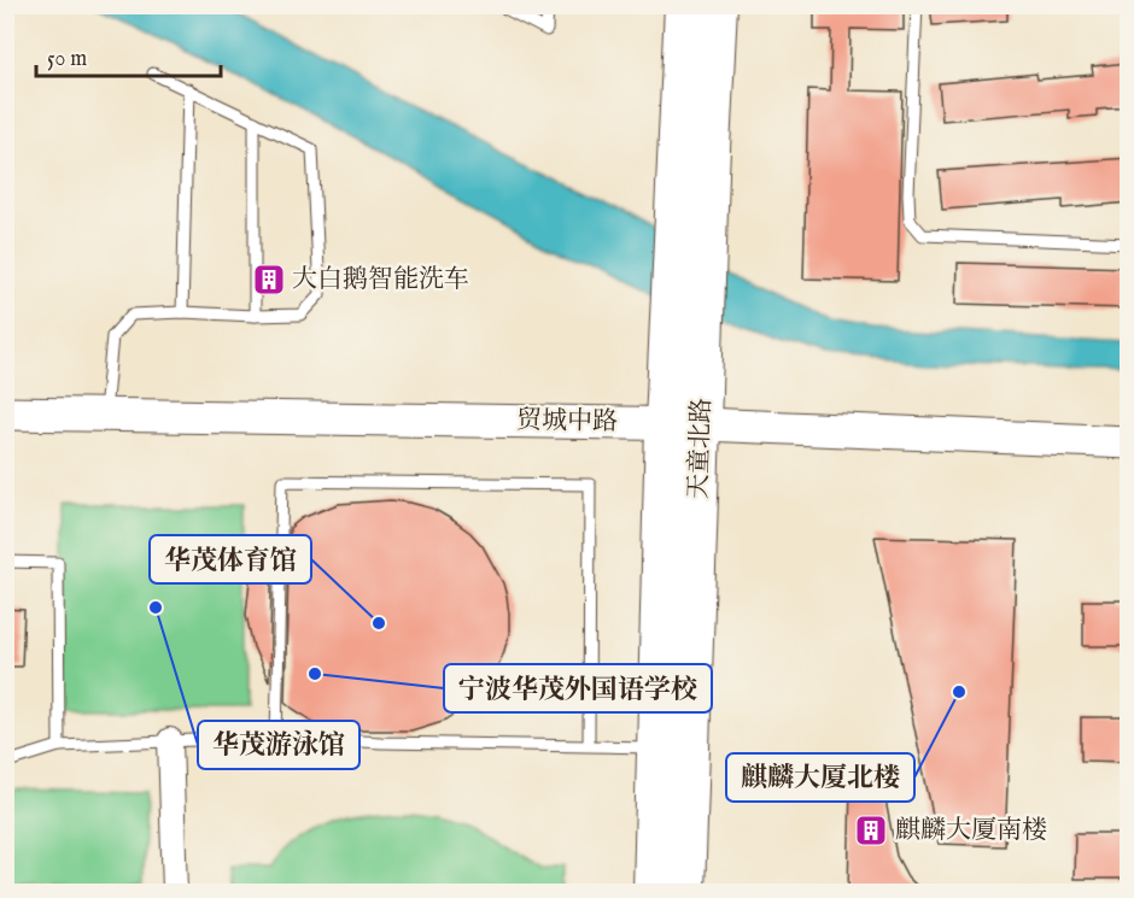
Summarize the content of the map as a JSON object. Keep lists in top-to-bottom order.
{
  "streets": {
    "main road": ["贸城中路", "天童北路"]
  },
  "crossings": [
    ["贸城中路", "天童北路"]
  ],
  "places": {
    "building": ["大白鹅智能洗车", "麒麟大厦南楼"],
    "other": [
      "华茂游泳馆",
      "华茂体育馆",
      "宁波华茂外国语学校",
      "麒麟大厦北楼"
    ]
  },
  "scale_bar": "50 m"
}
